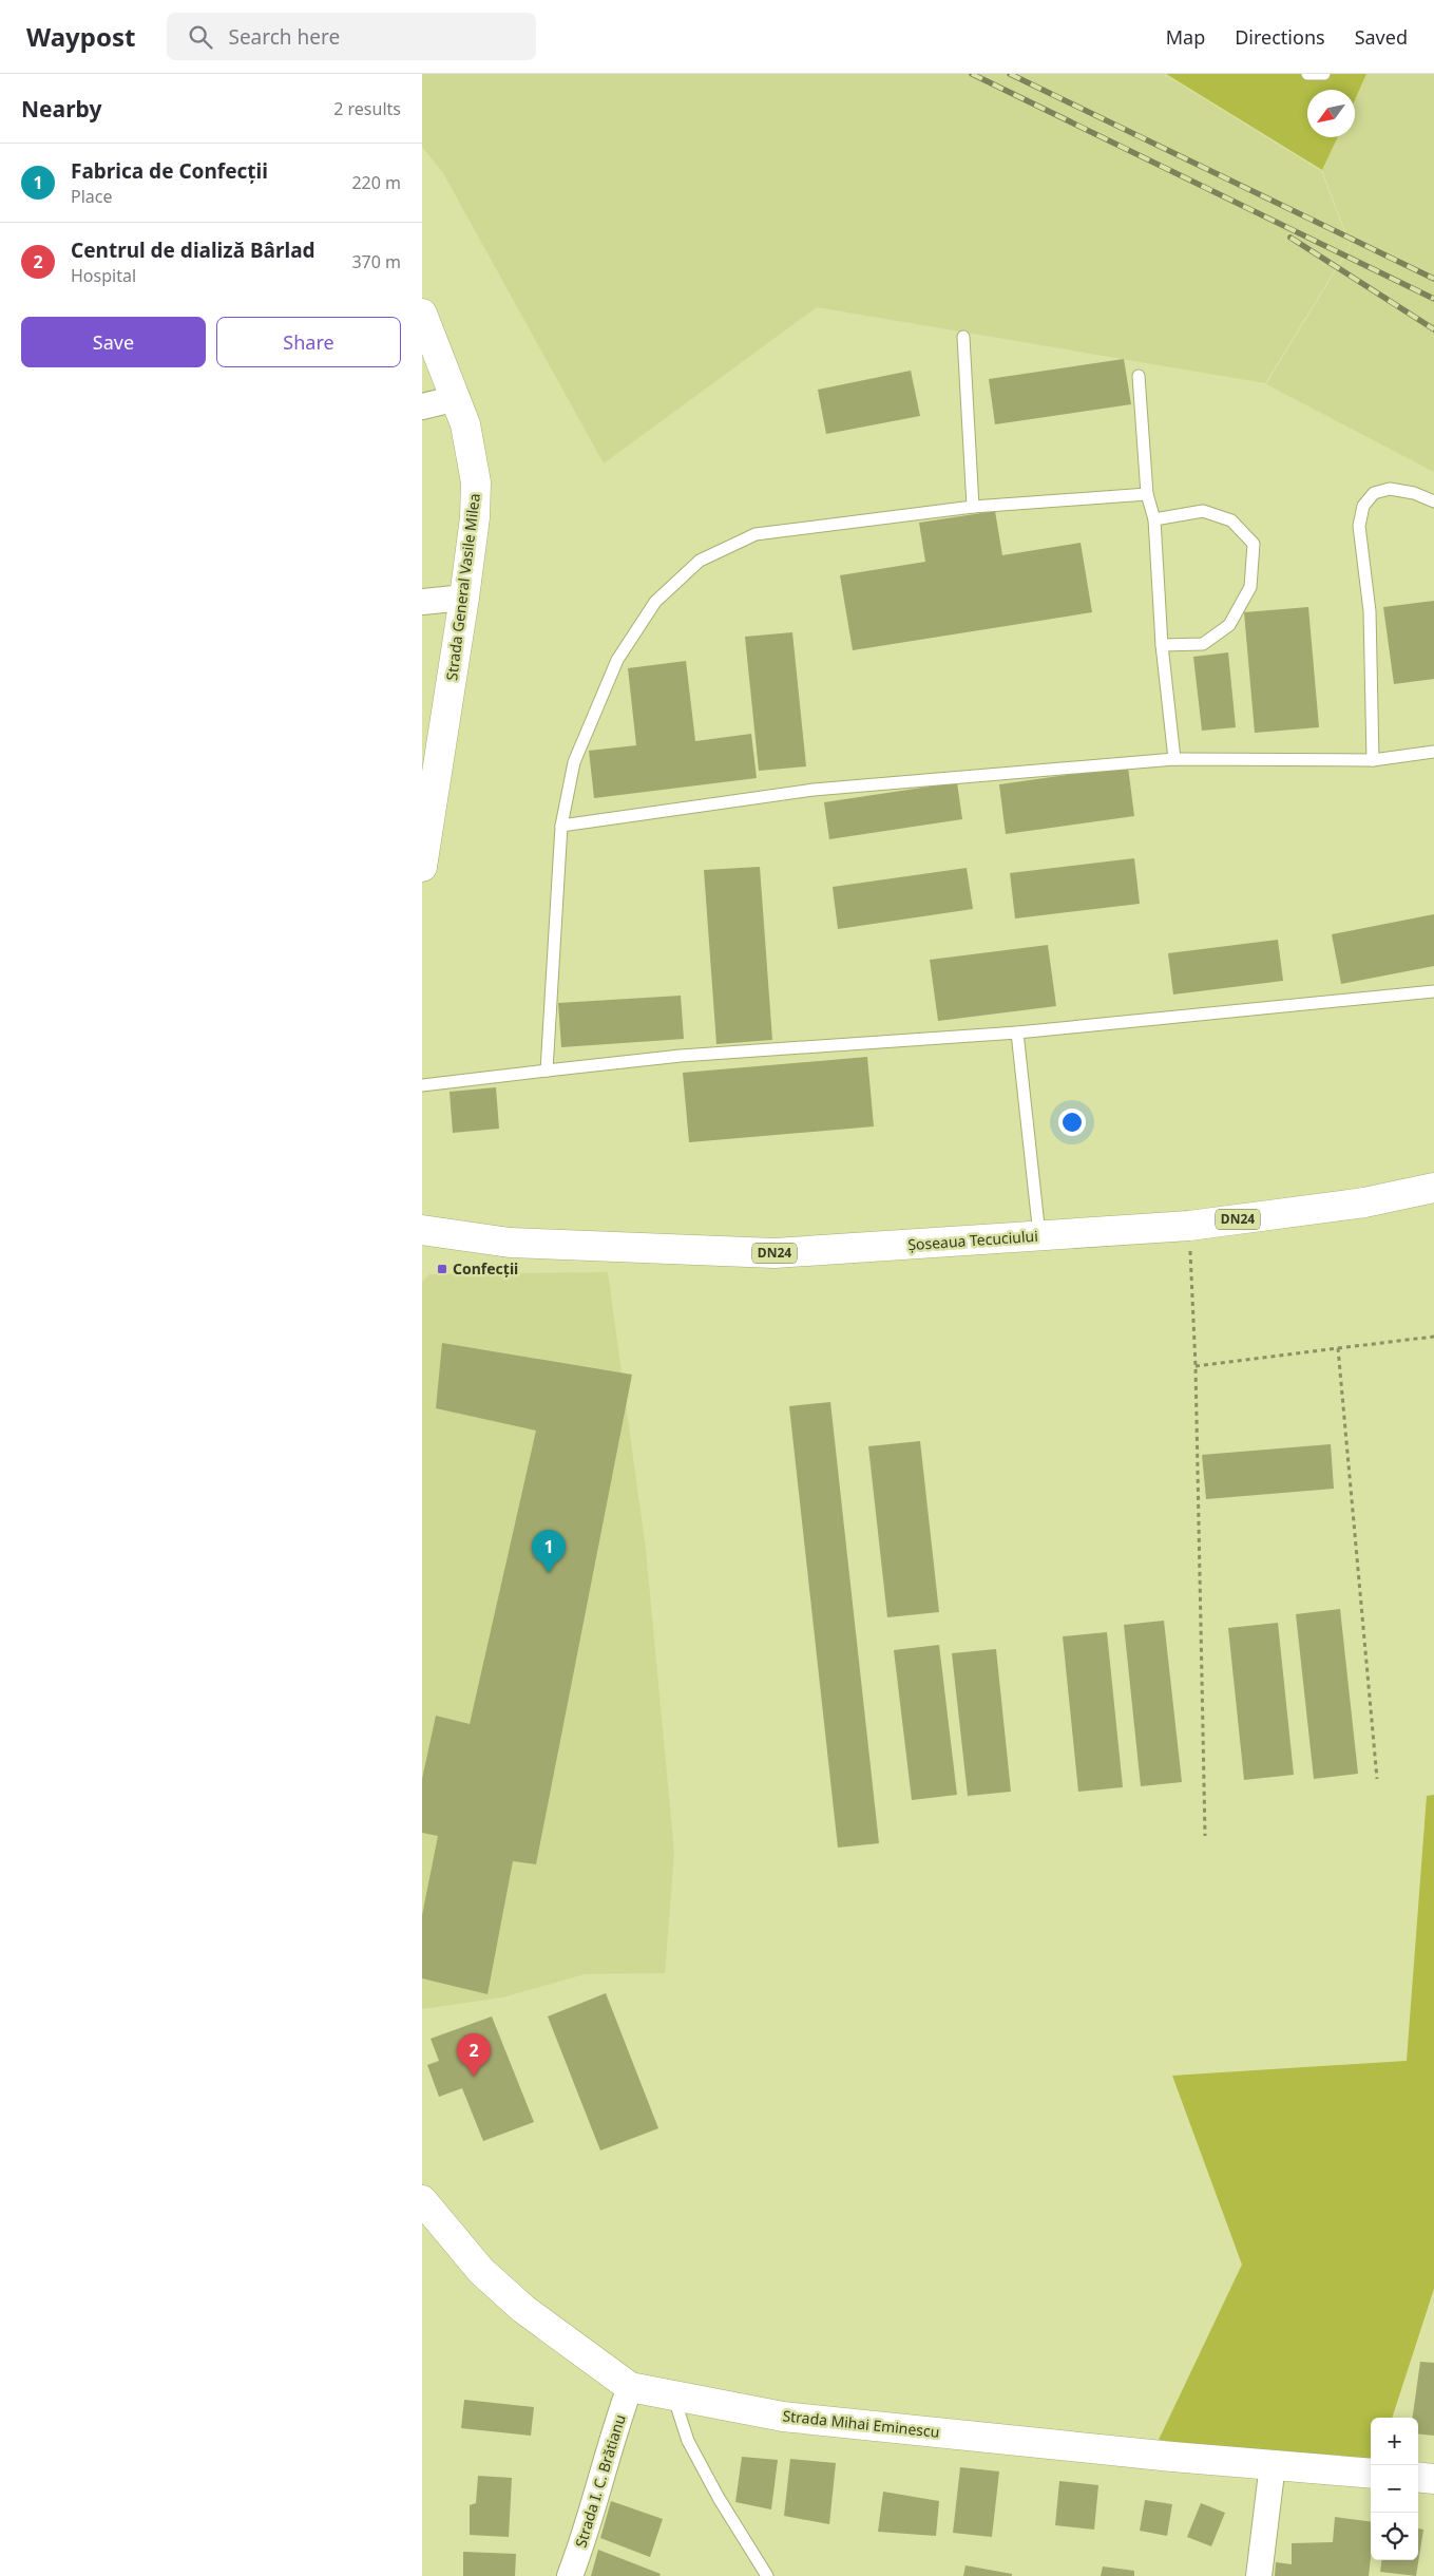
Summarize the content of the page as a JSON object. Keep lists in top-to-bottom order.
{
  "streets": {
    "main road": [
      "Strada General Vasile Milea",
      "DN24",
      "Șoseaua Tecuciului",
      "Strada Mihai Eminescu"
    ],
    "street": ["Strada I. C. Brătianu"]
  },
  "crossings": [
    ["Strada Mihai Eminescu", "Strada I. C. Brătianu"]
  ],
  "places": {
    "transit": ["Confecții"]
  },
  "north": "bottom left",
  "page": {
    "header": "Waypost",
    "search": "Search here",
    "nav": ["Map", "Directions", "Saved"],
    "heading": ["Nearby", "2 results"],
    "list": [
      {
        "mark": "1",
        "name": "Fabrica de Confecții",
        "note": "Place",
        "value": "220 m"
      },
      {
        "mark": "2",
        "name": "Centrul de dializă Bârlad",
        "note": "Hospital",
        "value": "370 m"
      }
    ],
    "buttons": ["Save", "Share"],
    "pins": ["1", "2"],
    "map_buttons": ["+", "−"]
  }
}
